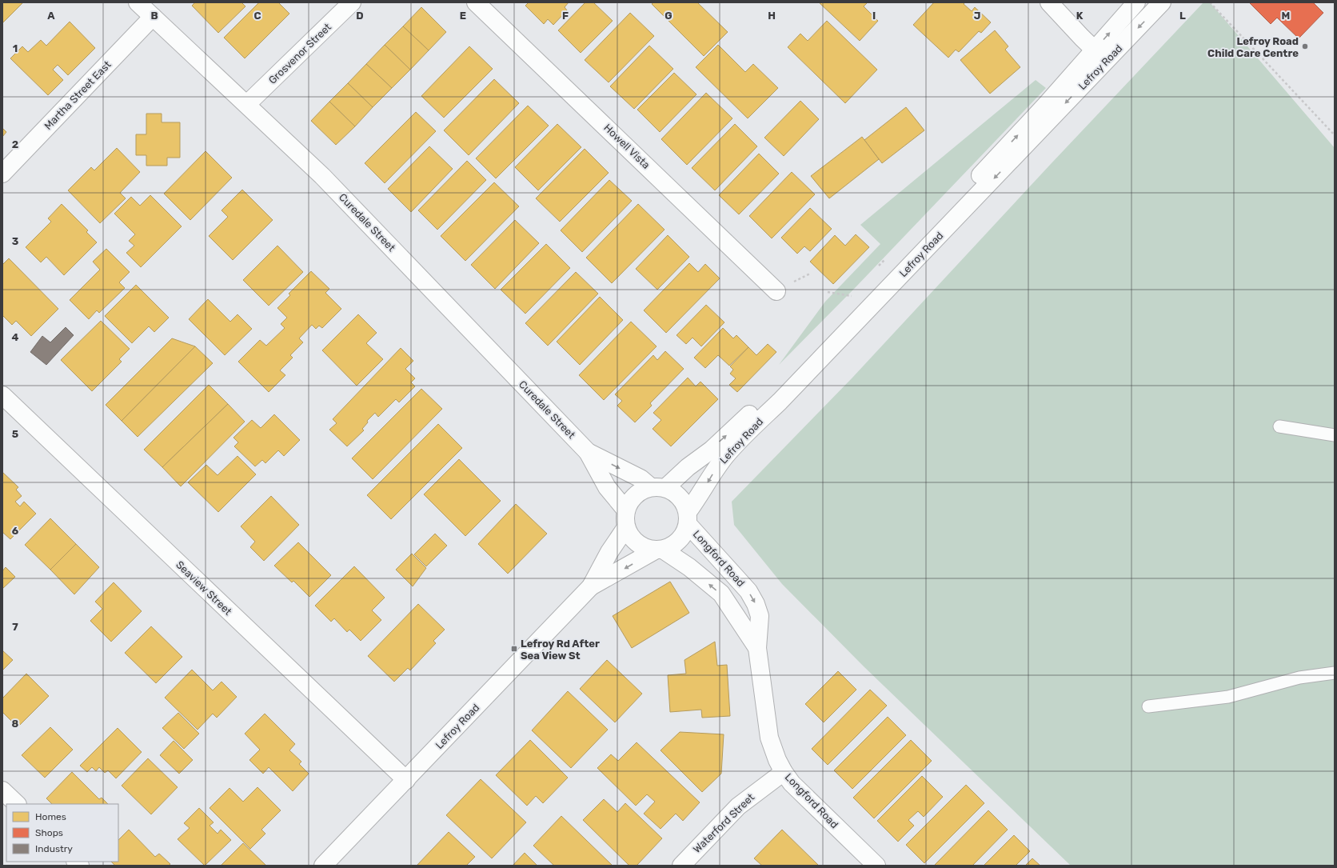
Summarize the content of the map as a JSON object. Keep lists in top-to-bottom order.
{
  "streets": {
    "street": [
      "Grosvenor Street",
      "Lefroy Road",
      "Martha Street East",
      "Howell Vista",
      "Curedale Street",
      "Longford Road",
      "Seaview Street",
      "Waterford Street"
    ]
  },
  "crossings": [
    ["Grosvenor Street", "Curedale Street"],
    ["Lefroy Road", "Curedale Street"],
    ["Lefroy Road", "Longford Road"],
    ["Lefroy Road", "Seaview Street"],
    ["Martha Street East", "Curedale Street"],
    ["Curedale Street", "Longford Road"],
    ["Longford Road", "Waterford Street"]
  ],
  "places": {
    "other": ["Lefroy Road Child Care Centre"],
    "transit": ["Lefroy Rd After Sea View St"]
  },
  "legend": ["Homes", "Shops", "Industry"],
  "grid": {
    "columns": [
      "A",
      "B",
      "C",
      "D",
      "E",
      "F",
      "G",
      "H",
      "I",
      "J",
      "K",
      "L",
      "M"
    ],
    "rows": [
      "1",
      "2",
      "3",
      "4",
      "5",
      "6",
      "7",
      "8"
    ]
  }
}
